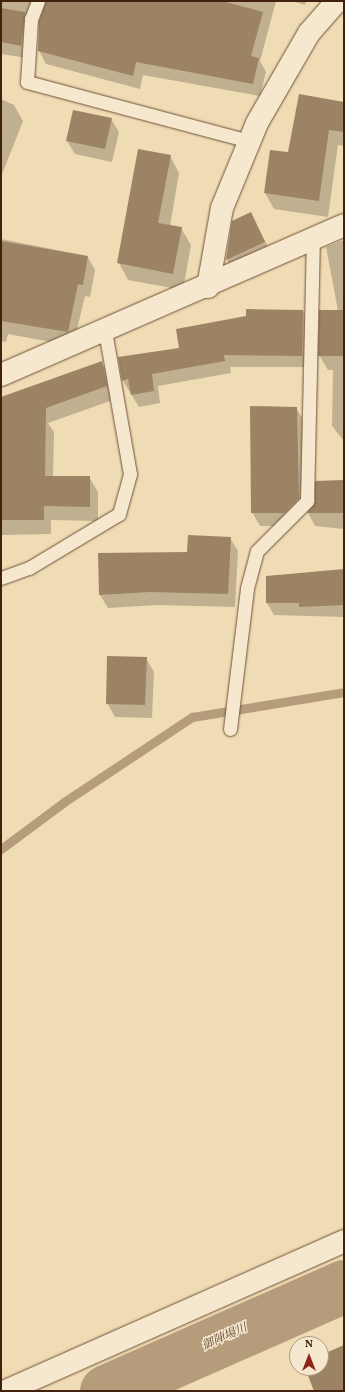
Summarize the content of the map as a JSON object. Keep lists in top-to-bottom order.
{
  "water": ["御陣場川"],
  "north": "top"
}
